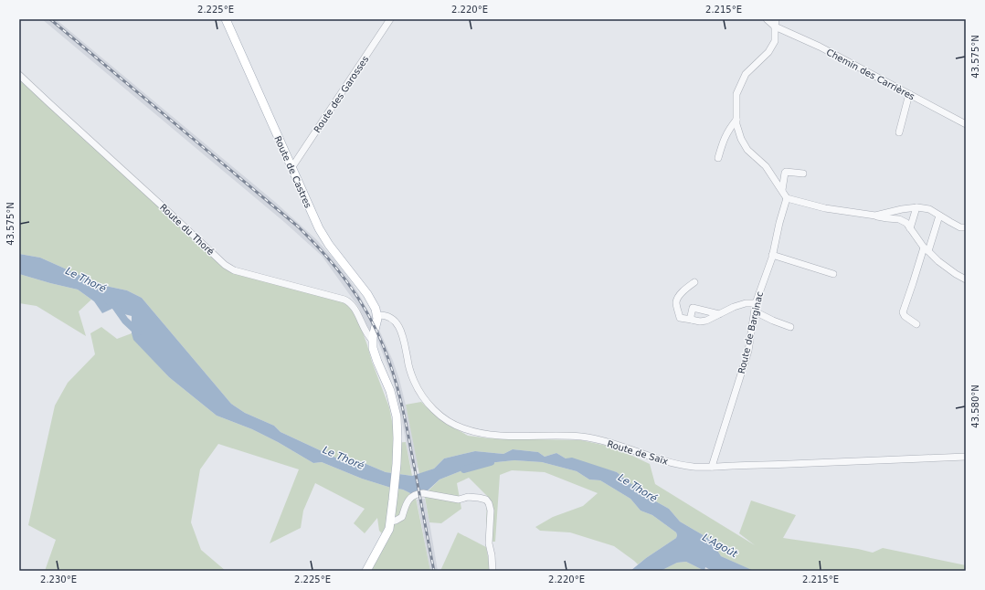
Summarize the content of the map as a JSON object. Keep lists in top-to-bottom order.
{
  "streets": {
    "main road": ["Route de Castres"],
    "street": [
      "Chemin des Carrières",
      "Route des Garosses",
      "Route du Thoré",
      "Route de Barginac",
      "Route de Saïx"
    ]
  },
  "crossings": [
    ["Route des Garosses", "Route de Castres"],
    ["Route de Castres", "Route de Saïx"],
    ["Route de Barginac", "Route de Saïx"]
  ],
  "water": ["Le Thoré", "L'Agoût"],
  "coordinates": [
    "2.225°E",
    "2.220°E",
    "2.215°E",
    "43.575°N",
    "43.580°N",
    "2.230°E"
  ]
}
